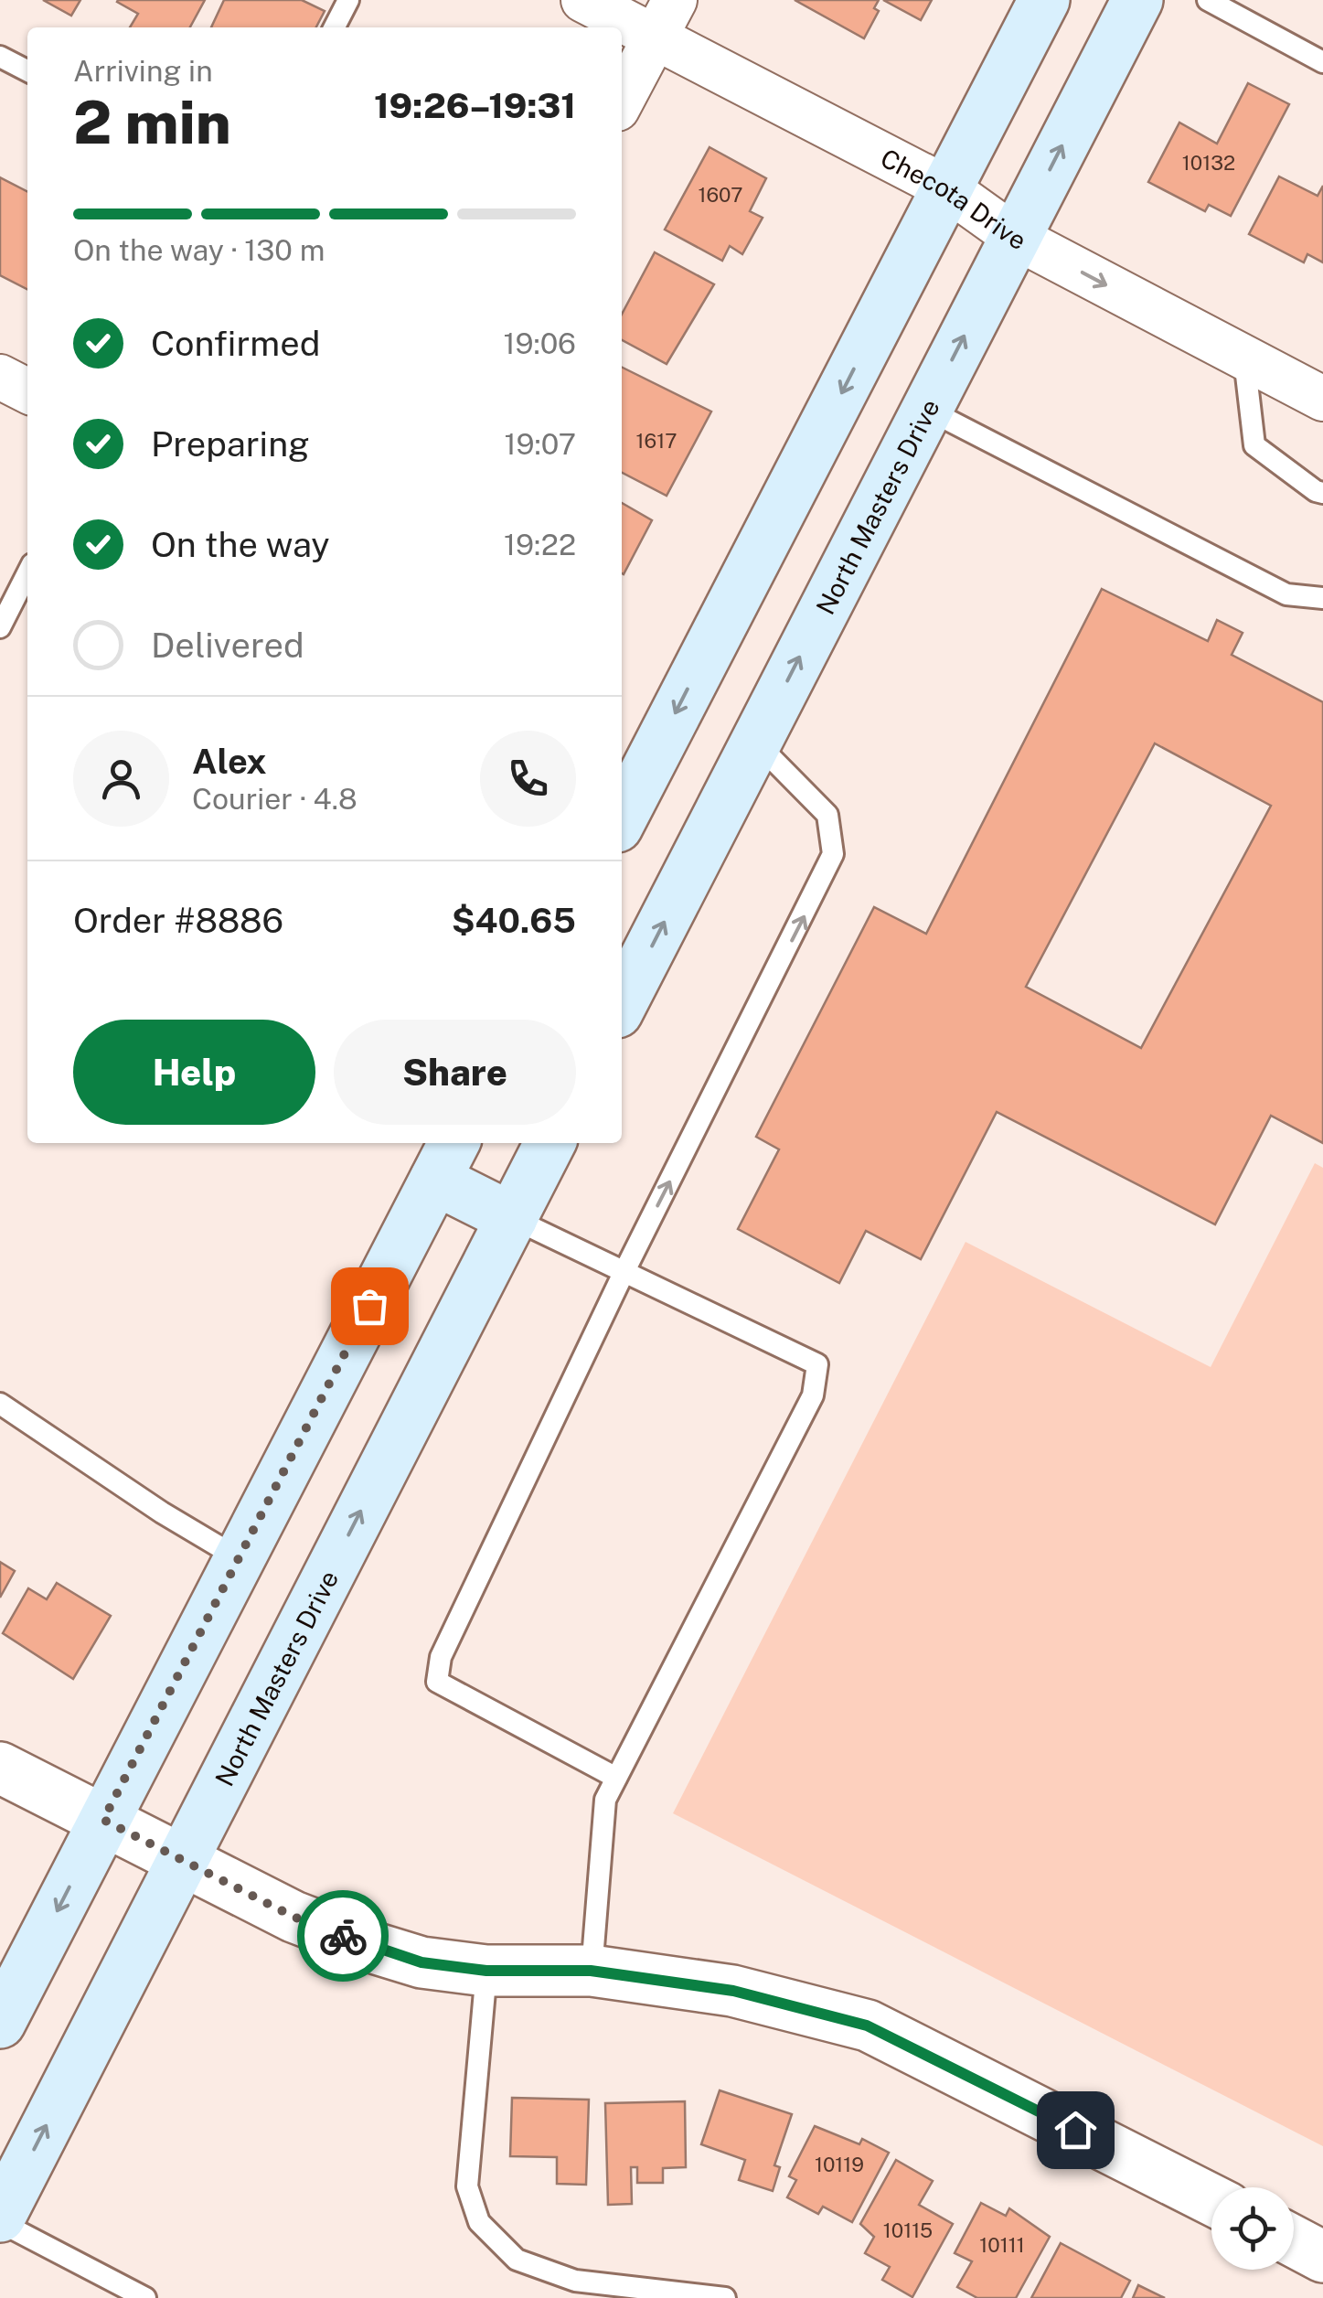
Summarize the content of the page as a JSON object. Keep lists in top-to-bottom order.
{
  "streets": {
    "main road": ["North Masters Drive"],
    "street": ["Checota Drive"]
  },
  "crossings": [
    ["Checota Drive", "North Masters Drive"]
  ],
  "house_numbers": [
    "10132",
    "1607",
    "1617",
    "10119",
    "10115",
    "10111"
  ],
  "page": {
    "heading": ["2 min", "Arriving in", "19:26–19:31"],
    "panel": [
      "Alex",
      "Courier · 4.8",
      "Order #8886",
      "$40.65"
    ],
    "bar": "On the way · 130 m",
    "list": [
      ["Confirmed", "19:06"],
      ["Preparing", "19:07"],
      ["On the way", "19:22"],
      "Delivered"
    ],
    "buttons": ["Help", "Share"]
  }
}
